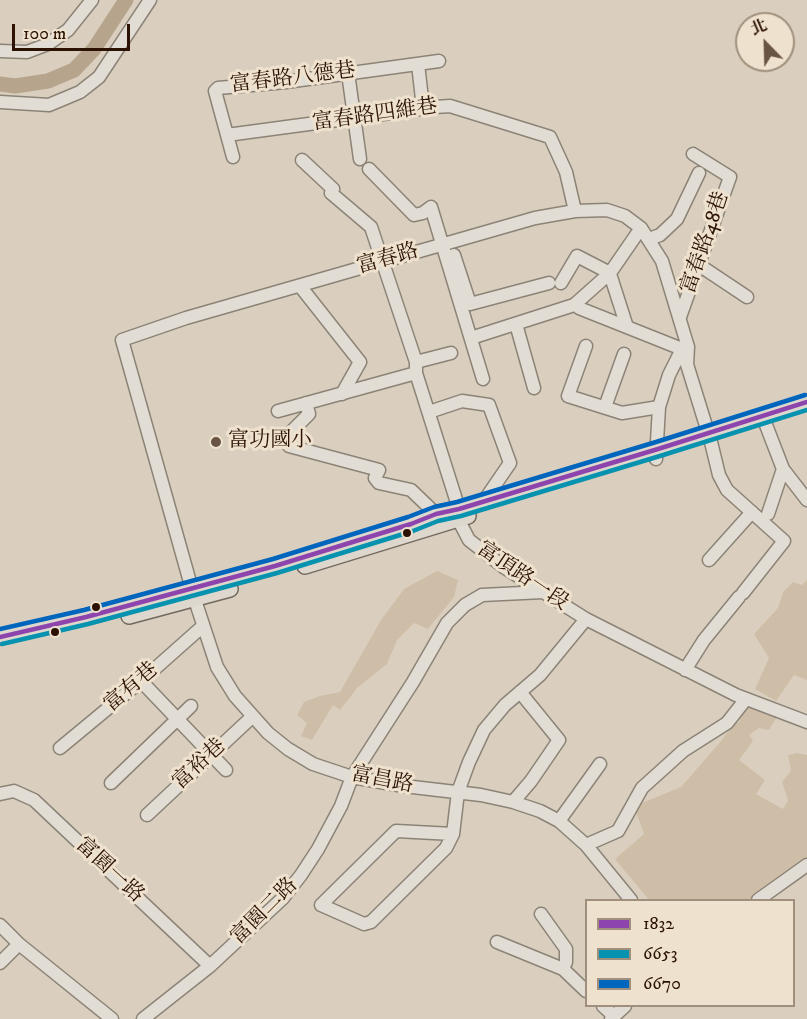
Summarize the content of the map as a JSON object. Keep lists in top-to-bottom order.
{
  "streets": {
    "street": [
      "富春路八德巷",
      "富春路四維巷",
      "富春路48巷",
      "富春路",
      "富頂路一段",
      "富有巷",
      "富裕巷",
      "富昌路",
      "富園一路",
      "富園二路"
    ]
  },
  "crossings": [
    ["富春路八德巷", "富春路四維巷"],
    ["富春路四維巷", "富春路"],
    ["富春路48巷", "富春路"],
    ["富春路", "富頂路一段"],
    ["富春路", "富昌路"],
    ["富頂路一段", "富園二路"],
    ["富有巷", "富昌路"],
    ["富裕巷", "富昌路"],
    ["富昌路", "富園二路"],
    ["富園一路", "富園二路"]
  ],
  "places": ["富功國小"],
  "lines": ["transit line 6670", "transit line 1832", "transit line 6653"],
  "legend": ["1832", "6653", "6670"],
  "scale_bar": "100 m",
  "north": "top left"
}
